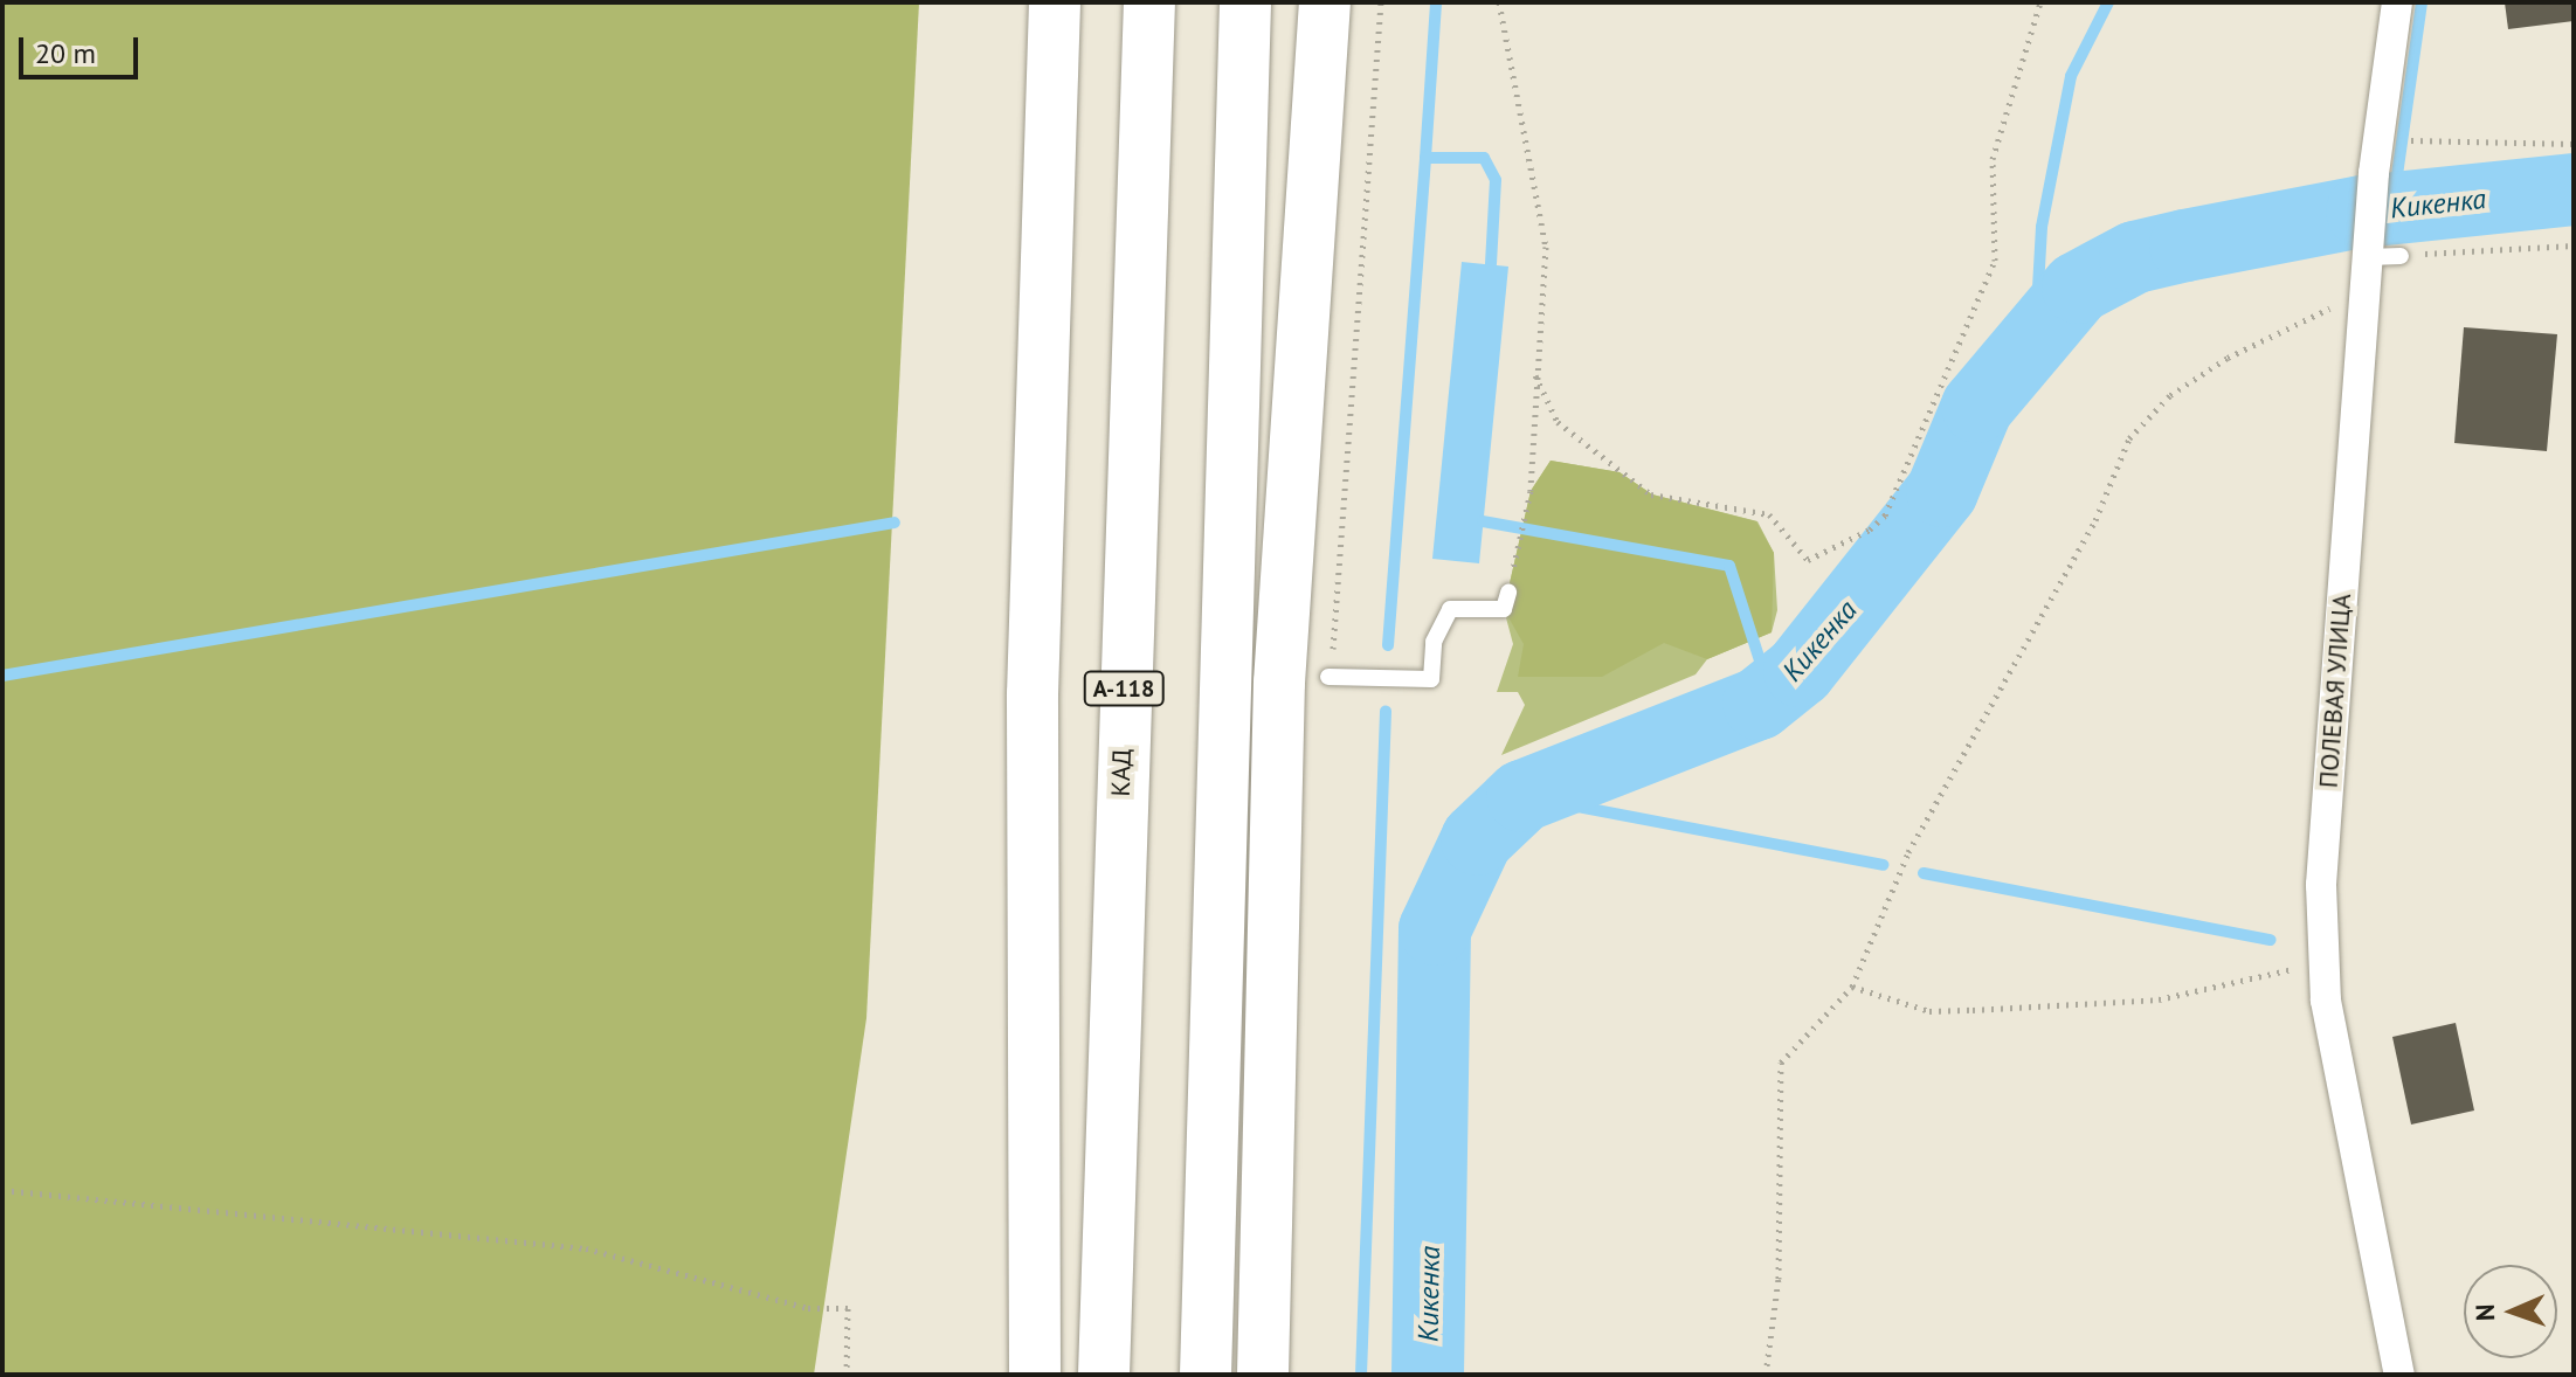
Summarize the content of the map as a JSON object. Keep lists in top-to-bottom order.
{
  "streets": {
    "highway": ["А-118", "КАД"],
    "street": ["ПОЛЕВАЯ УЛИЦА"]
  },
  "water": ["Кикенка"],
  "scale_bar": "20 m",
  "north": "left"
}
